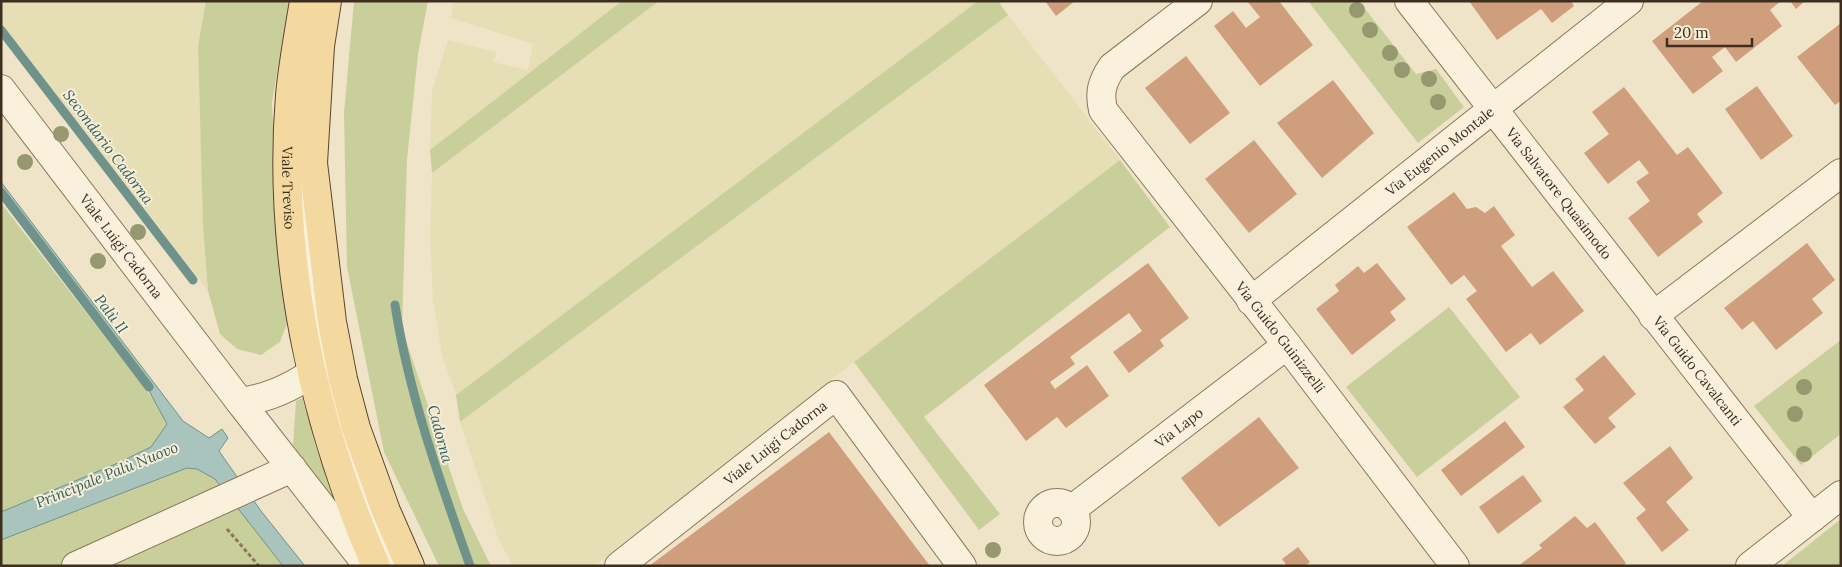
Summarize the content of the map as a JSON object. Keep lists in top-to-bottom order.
{
  "streets": {
    "main road": ["Viale Treviso"],
    "street": [
      "Via Eugenio Montale",
      "Via Salvatore Quasimodo",
      "Viale Luigi Cadorna",
      "Via Guido Guinizzelli",
      "Via Guido Cavalcanti",
      "Via Lapo"
    ]
  },
  "crossings": [
    ["Via Eugenio Montale", "Via Salvatore Quasimodo"],
    ["Via Eugenio Montale", "Via Guido Guinizzelli"],
    ["Via Salvatore Quasimodo", "Via Guido Cavalcanti"],
    ["Via Guido Guinizzelli", "Via Lapo"]
  ],
  "water": [
    "Secondario Cadorna",
    "Palù II",
    "Cadorna",
    "Principale Palù Nuovo"
  ],
  "scale_bar": "20 m"
}
